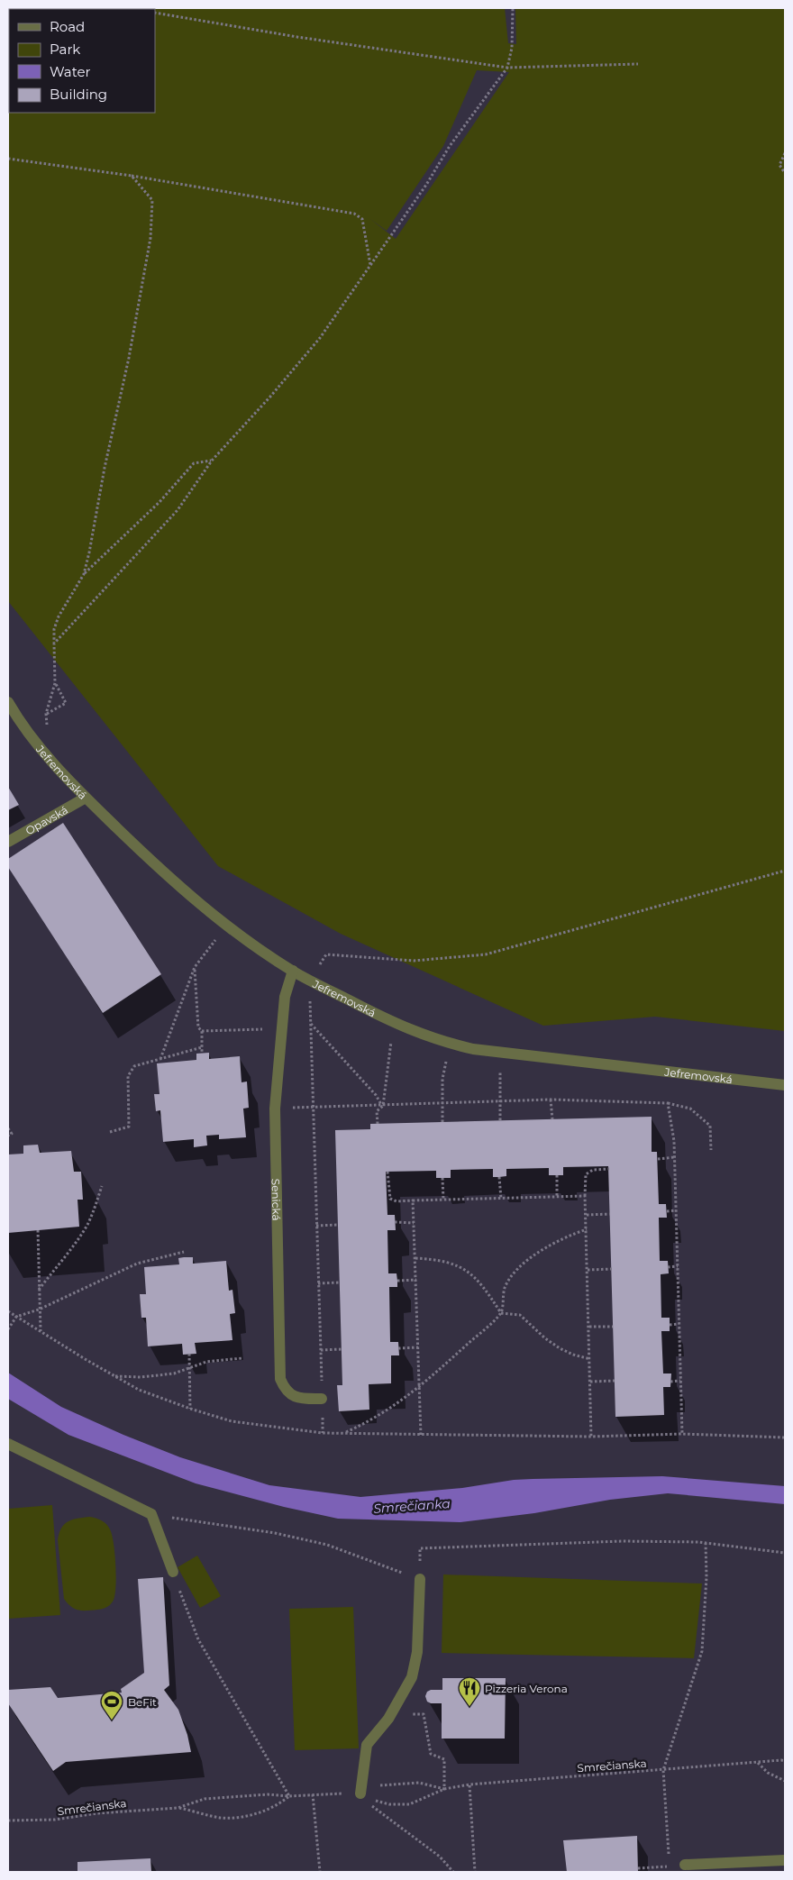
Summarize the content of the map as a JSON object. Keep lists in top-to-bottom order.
{
  "streets": {
    "street": ["Jefremovská", "Opavská", "Senická"],
    "path": ["Smrečianska"]
  },
  "crossings": [
    ["Jefremovská", "Opavská"],
    ["Jefremovská", "Senická"]
  ],
  "water": ["Smrečianka"],
  "places": {
    "restaurant": ["Pizzeria Verona"],
    "sports": ["BeFit"]
  },
  "legend": [
    "Road",
    "Park",
    "Water",
    "Building"
  ]
}
